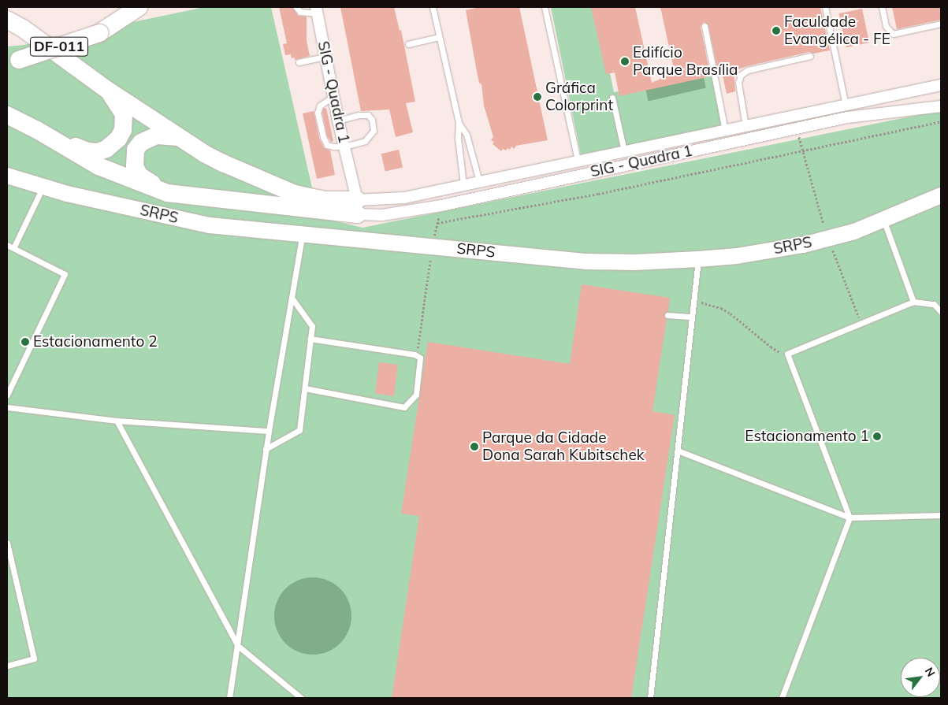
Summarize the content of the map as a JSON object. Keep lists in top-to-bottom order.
{
  "streets": {
    "main road": ["DF-011", "SRPS"],
    "street": ["SIG - Quadra 1"]
  },
  "places": [
    "Faculdade Evangélica - FE",
    "Edifício Parque Brasília",
    "Gráfica Colorprint",
    "Estacionamento 2",
    "Estacionamento 1",
    "Parque da Cidade Dona Sarah Kubitschek"
  ],
  "north": "top right"
}
